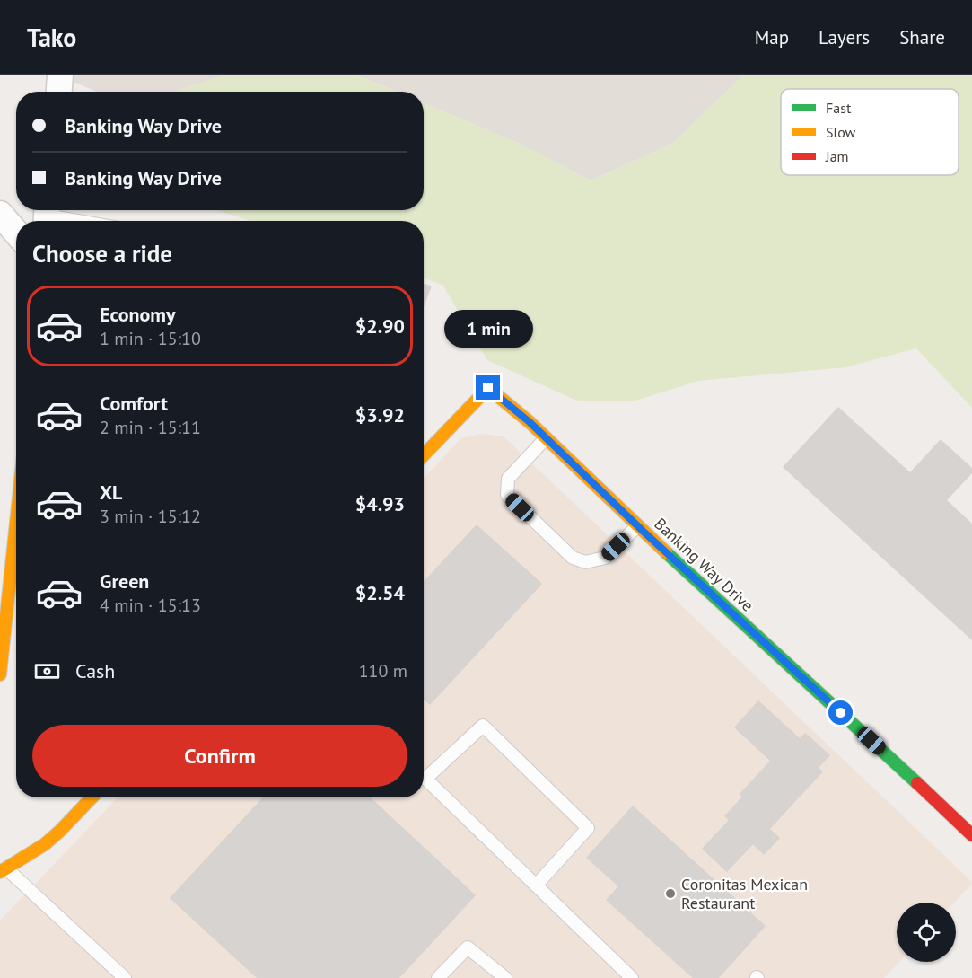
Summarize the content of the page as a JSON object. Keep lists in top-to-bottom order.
{
  "streets": {
    "street": ["Banking Way Drive"]
  },
  "places": ["Coronitas Mexican Restaurant"],
  "legend": ["Fast", "Slow", "Jam"],
  "page": {
    "header": "Tako",
    "nav": ["Map", "Layers", "Share"],
    "banner": ["Banking Way Drive", "Banking Way Drive"],
    "heading": "Choose a ride",
    "list": [
      {
        "name": "Economy",
        "note": "1 min · 15:10",
        "value": "$2.90"
      },
      {
        "name": "Comfort",
        "note": "2 min · 15:11",
        "value": "$3.92"
      },
      {
        "name": "XL",
        "note": "3 min · 15:12",
        "value": "$4.93"
      },
      {
        "name": "Green",
        "note": "4 min · 15:13",
        "value": "$2.54"
      }
    ],
    "bubble": "1 min",
    "pay": ["Cash", "110 m"],
    "buttons": "Confirm"
  }
}
